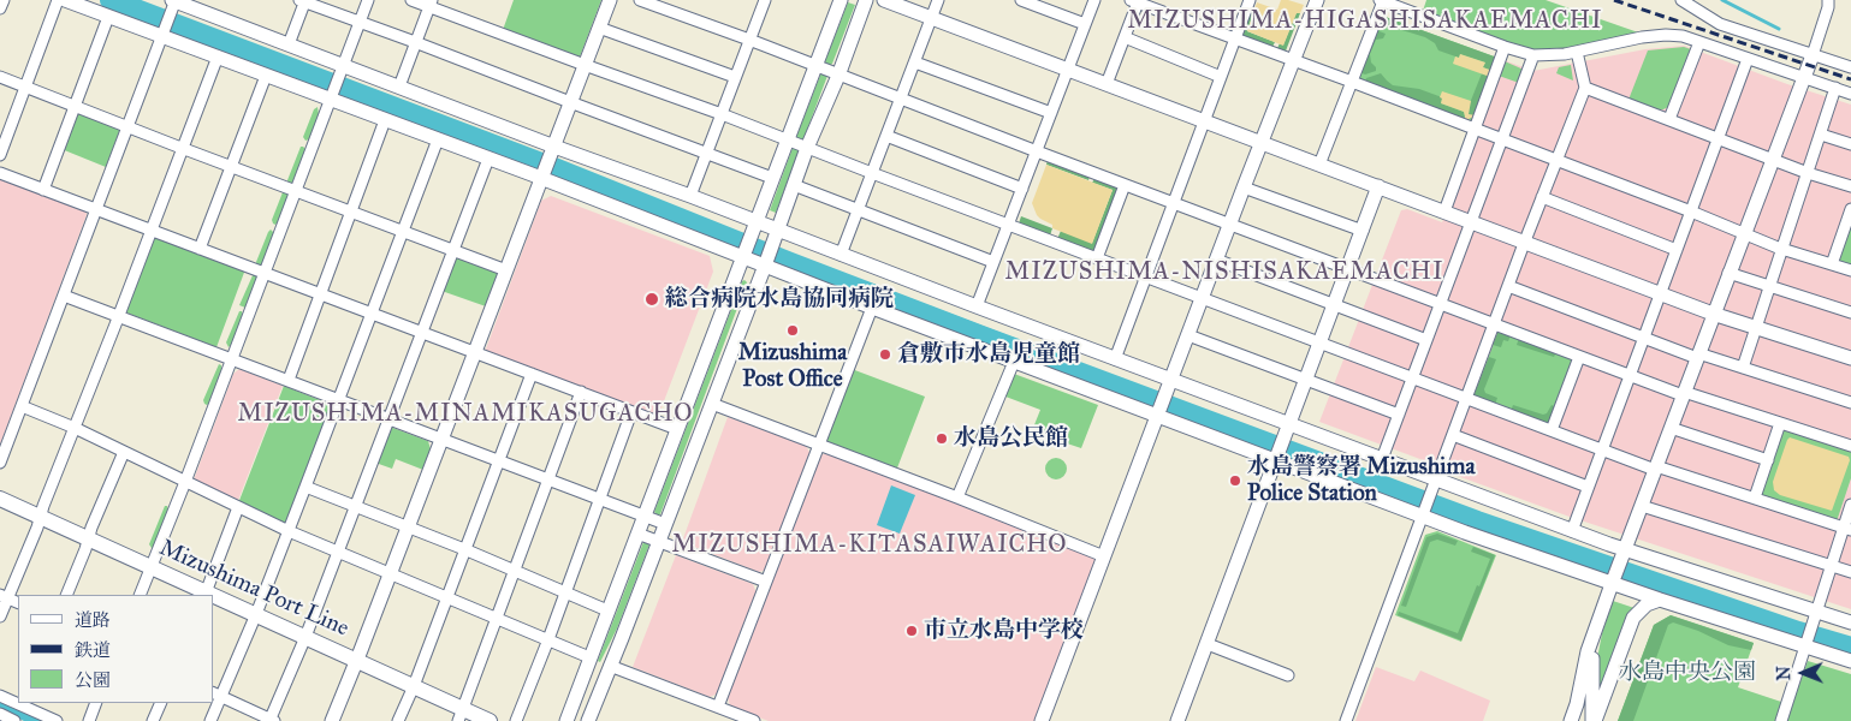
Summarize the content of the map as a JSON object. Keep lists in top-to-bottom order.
{
  "streets": {
    "main road": ["Mizushima Port Line"]
  },
  "districts": [
    "MIZUSHIMA-HIGASHISAKAEMACHI",
    "MIZUSHIMA-NISHISAKAEMACHI",
    "MIZUSHIMA-MINAMIKASUGACHO",
    "MIZUSHIMA-KITASAIWAICHO"
  ],
  "parks": ["水島中央公園"],
  "places": [
    "総合病院水島協同病院",
    "Mizushima Post Office",
    "倉敷市水島児童館",
    "水島公民館",
    "水島警察署 Mizushima Police Station",
    "市立水島中学校"
  ],
  "legend": ["道路", "鉄道", "公園"],
  "north": "left"
}
